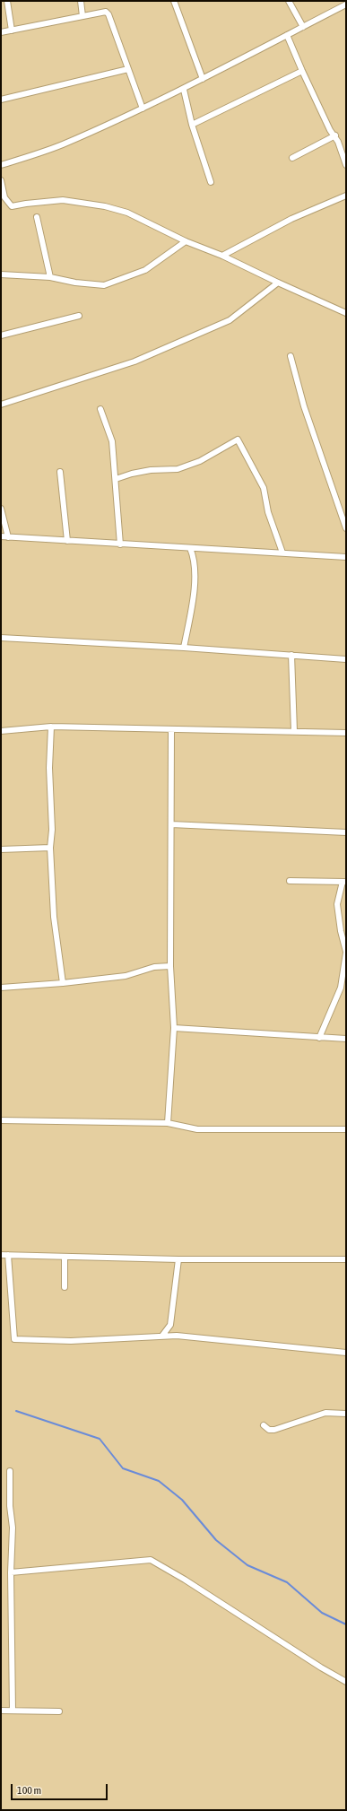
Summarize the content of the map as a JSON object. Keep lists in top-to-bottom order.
{
  "scale_bar": "100 m"
}
